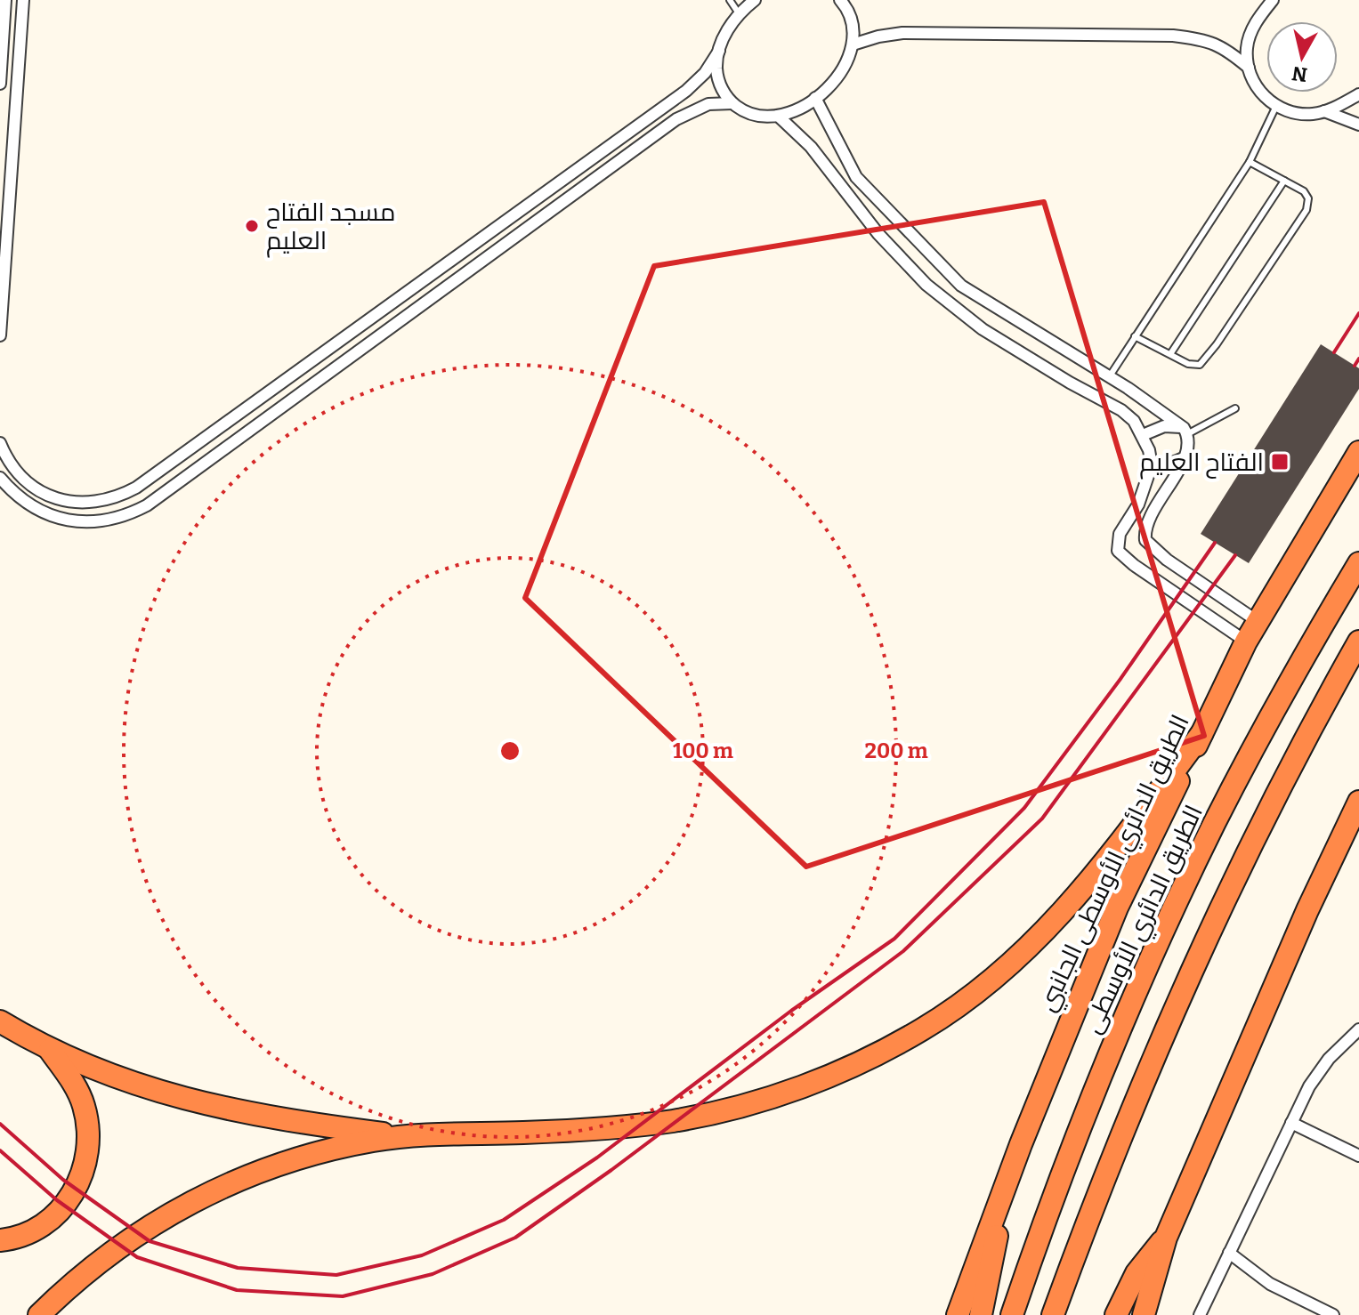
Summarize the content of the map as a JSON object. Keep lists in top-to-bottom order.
{
  "streets": {
    "highway": ["الطريق الدائري الأوسطى الجانبي", "الطريق الدائري الأوسطى"]
  },
  "places": {
    "other": ["مسجد الفتاح العليم"],
    "transit": ["الفتاح العليم"]
  },
  "north": "bottom",
  "rings": ["100 m", "200 m"]
}
